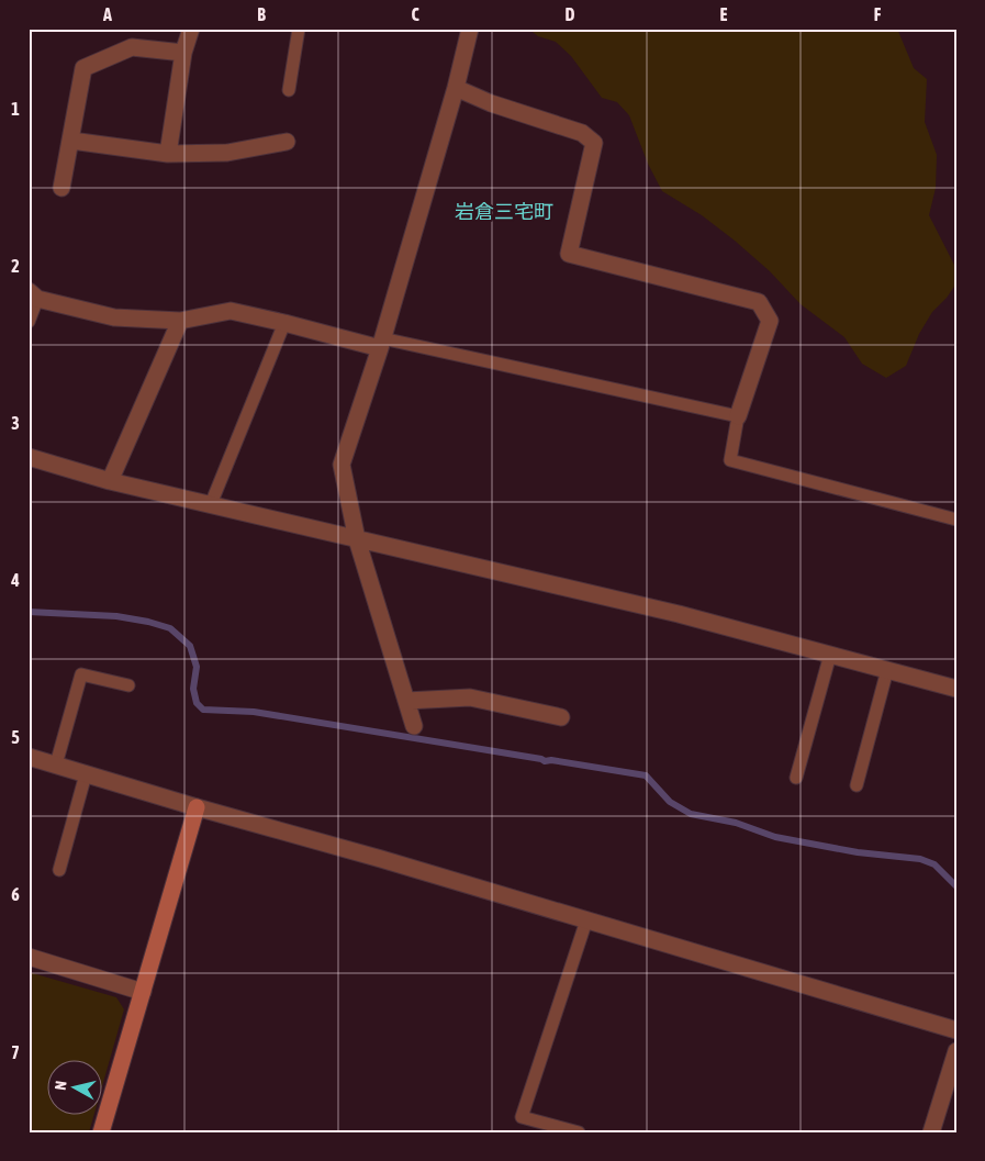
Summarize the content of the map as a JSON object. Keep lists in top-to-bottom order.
{
  "districts": ["岩倉三宅町"],
  "north": "left",
  "grid": {
    "columns": [
      "A",
      "B",
      "C",
      "D",
      "E",
      "F"
    ],
    "rows": [
      "1",
      "2",
      "3",
      "4",
      "5",
      "6",
      "7"
    ]
  }
}
